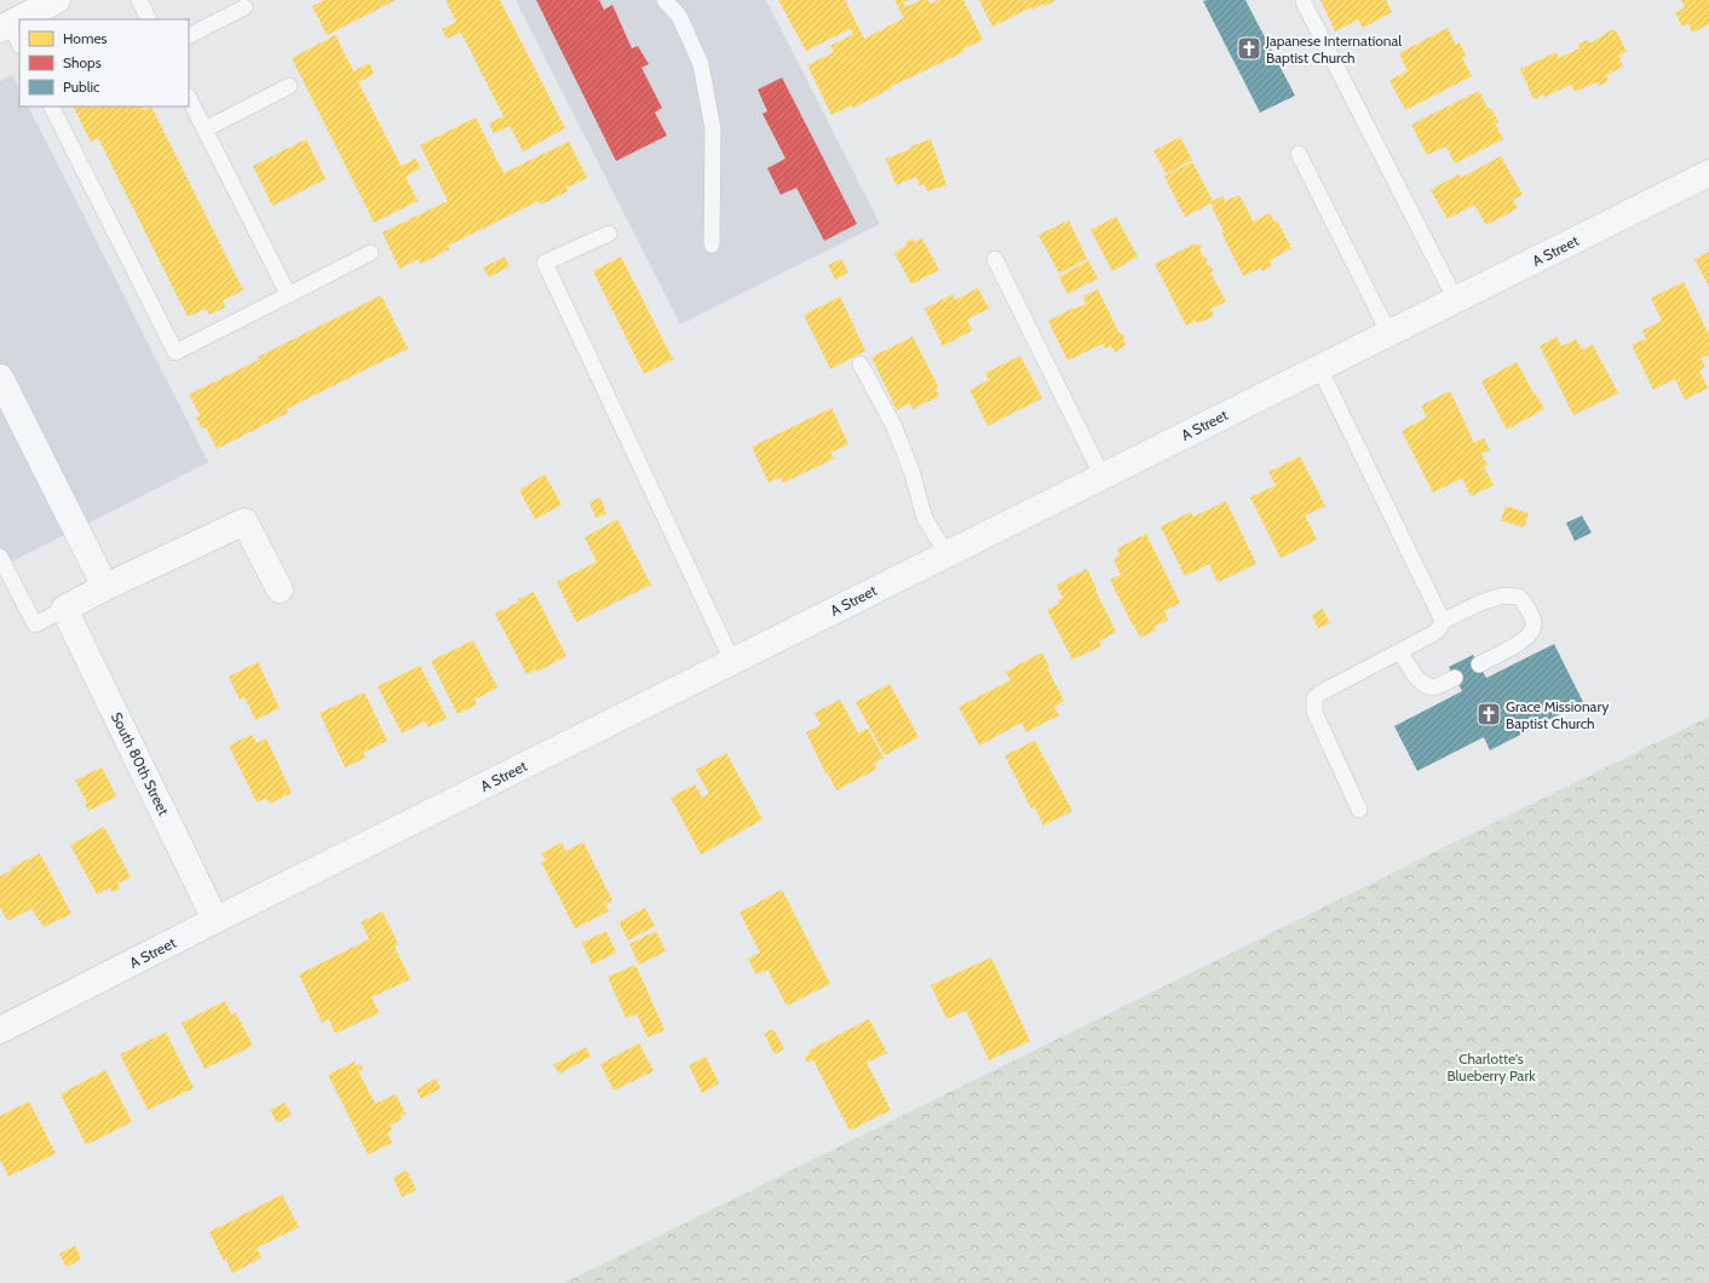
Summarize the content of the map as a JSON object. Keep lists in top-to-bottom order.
{
  "streets": {
    "street": ["A Street", "South 80th Street"]
  },
  "crossings": [
    ["A Street", "South 80th Street"]
  ],
  "parks": ["Charlotte's Blueberry Park"],
  "places": {
    "church": ["Japanese International Baptist Church", "Grace Missionary Baptist Church"]
  },
  "legend": ["Homes", "Shops", "Public"]
}
